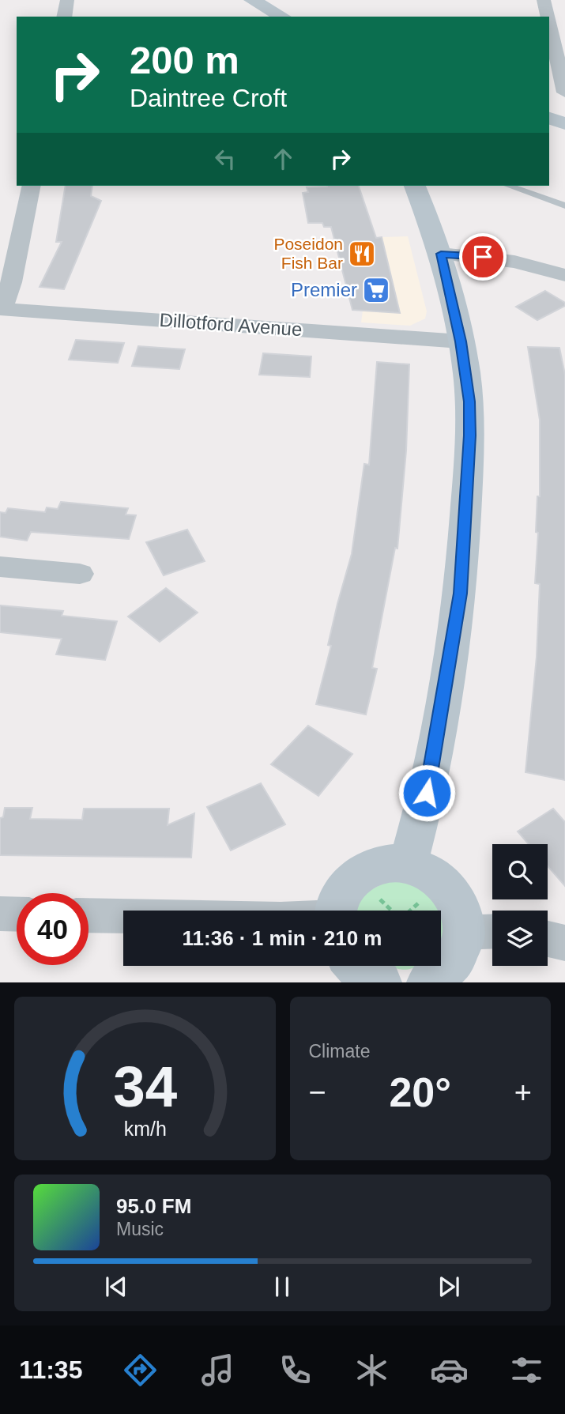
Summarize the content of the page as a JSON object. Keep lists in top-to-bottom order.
{
  "streets": {
    "street": ["Dillotford Avenue"]
  },
  "places": {
    "restaurant": ["Poseidon Fish Bar"],
    "supermarket": ["Premier"]
  },
  "page": {
    "turn": ["200 m", "Daintree Croft"],
    "limit": "40",
    "trip": "11:36 · 1 min · 210 m",
    "tile": "Climate",
    "heat": ["−", "20°", "+"],
    "song": ["95.0 FM", "Music"],
    "tabs": "11:35",
    "gauge": ["34", "km/h"]
  }
}
